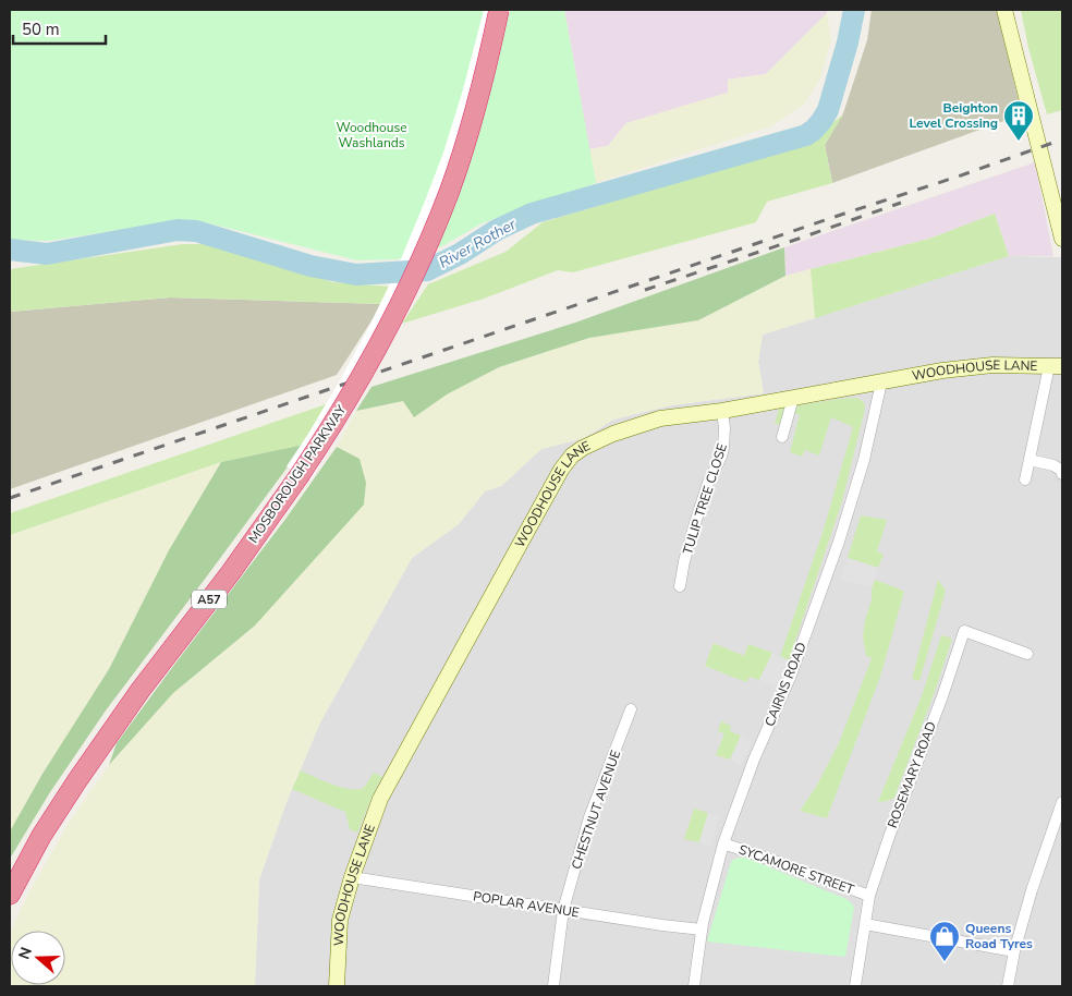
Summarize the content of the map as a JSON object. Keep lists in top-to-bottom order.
{
  "streets": {
    "highway": ["MOSBOROUGH PARKWAY", "A57"],
    "street": [
      "WOODHOUSE LANE",
      "TULIP TREE CLOSE",
      "CAIRNS ROAD",
      "ROSEMARY ROAD",
      "CHESTNUT AVENUE",
      "SYCAMORE STREET",
      "POPLAR AVENUE"
    ]
  },
  "crossings": [
    ["WOODHOUSE LANE", "TULIP TREE CLOSE"],
    ["WOODHOUSE LANE", "CAIRNS ROAD"],
    ["WOODHOUSE LANE", "POPLAR AVENUE"],
    ["CAIRNS ROAD", "SYCAMORE STREET"],
    ["CAIRNS ROAD", "POPLAR AVENUE"],
    ["ROSEMARY ROAD", "SYCAMORE STREET"],
    ["CHESTNUT AVENUE", "POPLAR AVENUE"]
  ],
  "water": ["River Rother"],
  "parks": ["Woodhouse Washlands"],
  "places": {
    "building": ["Beighton Level Crossing"],
    "shop": ["Queens Road Tyres"]
  },
  "scale_bar": "50 m",
  "north": "left"
}
